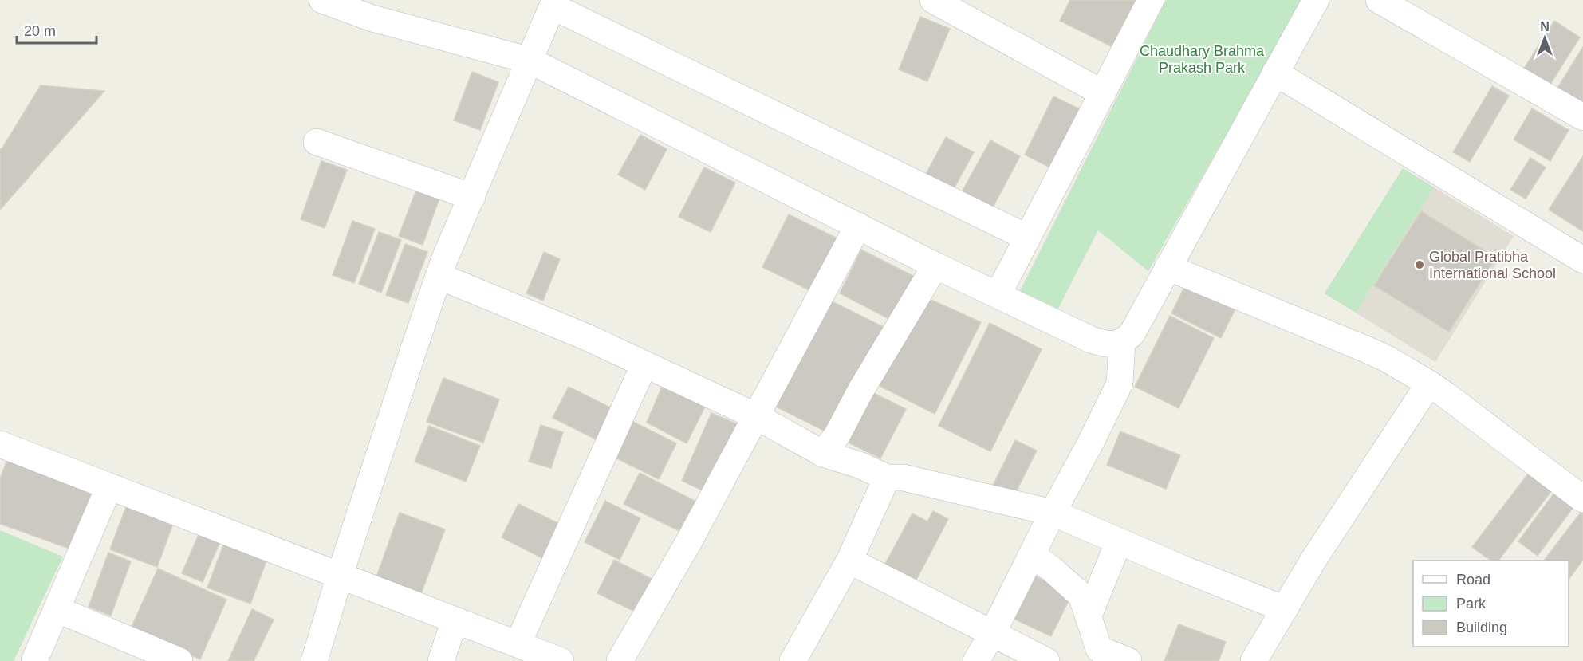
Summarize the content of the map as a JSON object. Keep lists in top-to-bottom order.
{
  "parks": ["Chaudhary Brahma Prakash Park"],
  "places": ["Global Pratibha International School"],
  "legend": ["Road", "Park", "Building"],
  "scale_bar": "20 m",
  "north": "top"
}
